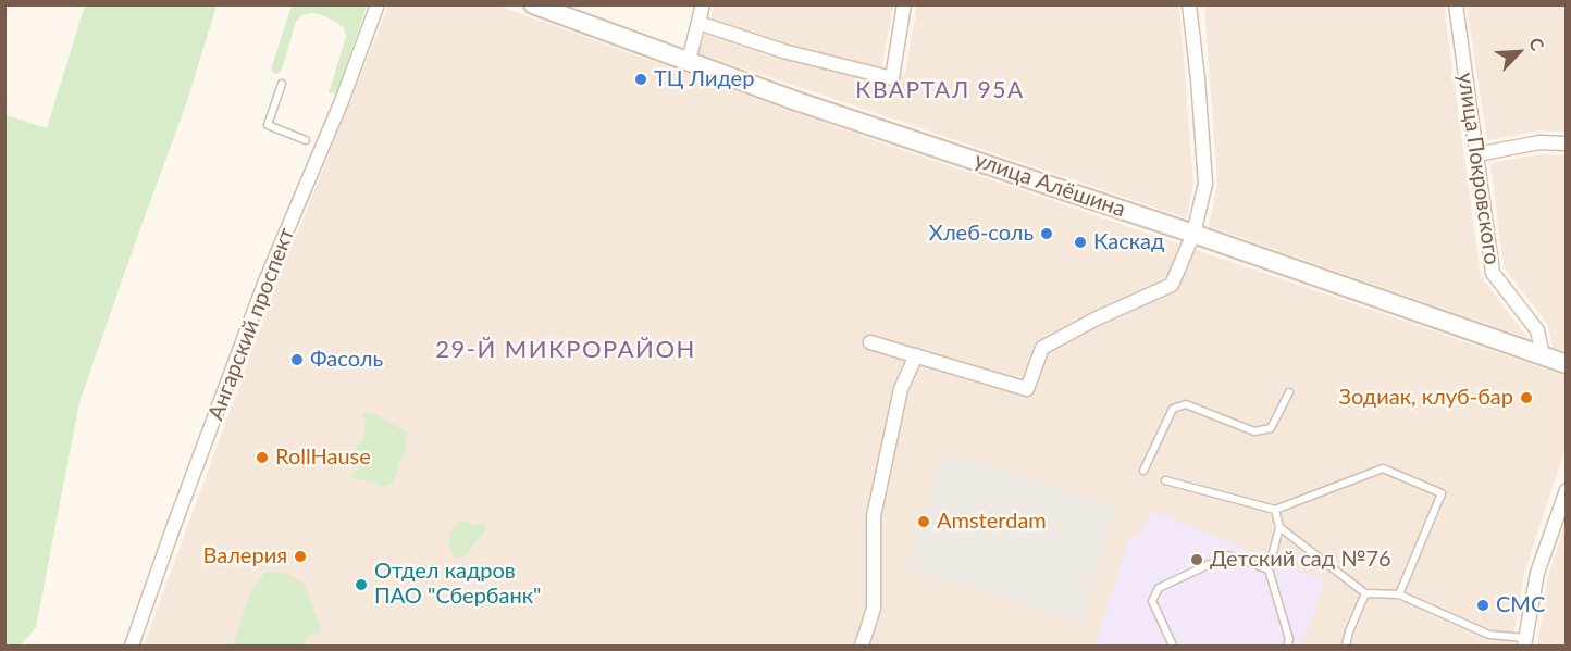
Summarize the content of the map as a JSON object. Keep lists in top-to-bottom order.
{
  "streets": {
    "street": ["улица Покровского", "улица Алёшина", "Ангарский проспект"]
  },
  "crossings": [
    ["улица Покровского", "улица Алёшина"]
  ],
  "districts": ["КВАРТАЛ 95А", "29-Й МИКРОРАЙОН"],
  "places": [
    "ТЦ Лидер",
    "Хлеб-соль",
    "Каскад",
    "Фасоль",
    "Зодиак, клуб-бар",
    "RollHause",
    "Amsterdam",
    "Валерия",
    "Детский сад №76",
    "Отдел кадров ПАО \"Сбербанк\"",
    "СМС"
  ],
  "north": "top right"
}
